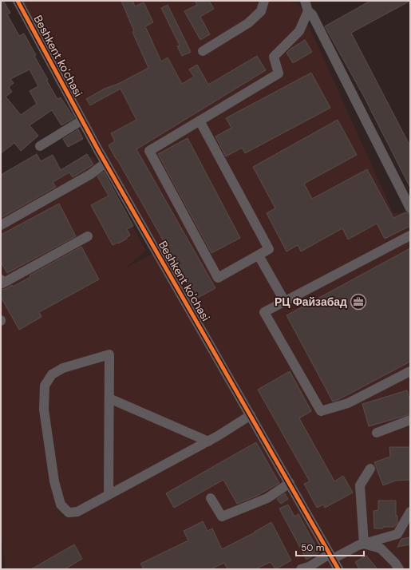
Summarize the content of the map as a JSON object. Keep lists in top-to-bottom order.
{
  "streets": {
    "street": ["Beshkent ko'chasi"]
  },
  "places": {
    "office": ["РЦ Файзабад"]
  },
  "scale_bar": "50 m"
}
